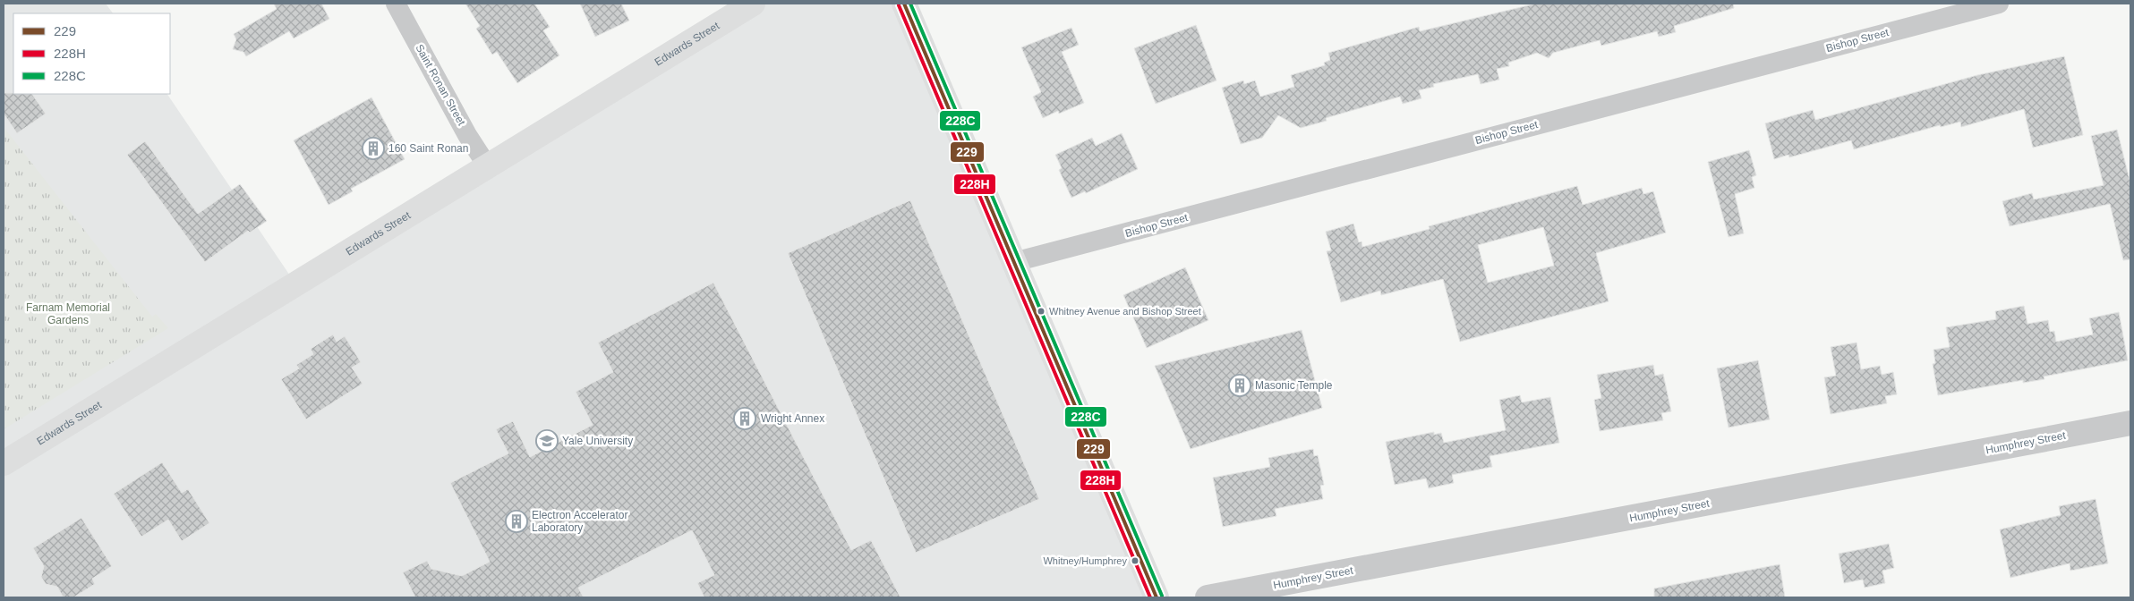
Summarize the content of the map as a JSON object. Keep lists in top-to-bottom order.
{
  "streets": {
    "main road": ["Edwards Street"],
    "street": ["Bishop Street", "Saint Ronan Street", "Humphrey Street"]
  },
  "crossings": [
    ["Edwards Street", "Saint Ronan Street"]
  ],
  "parks": ["Farnam Memorial Gardens"],
  "places": {
    "building": [
      "160 Saint Ronan",
      "Masonic Temple",
      "Wright Annex",
      "Electron Accelerator Laboratory"
    ],
    "other": ["Whitney Avenue and Bishop Street", "Whitney/Humphrey"],
    "school or university": ["Yale University"]
  },
  "lines": ["transit line 229", "transit line 228C", "transit line 228H"],
  "legend": ["229", "228H", "228C"]
}
